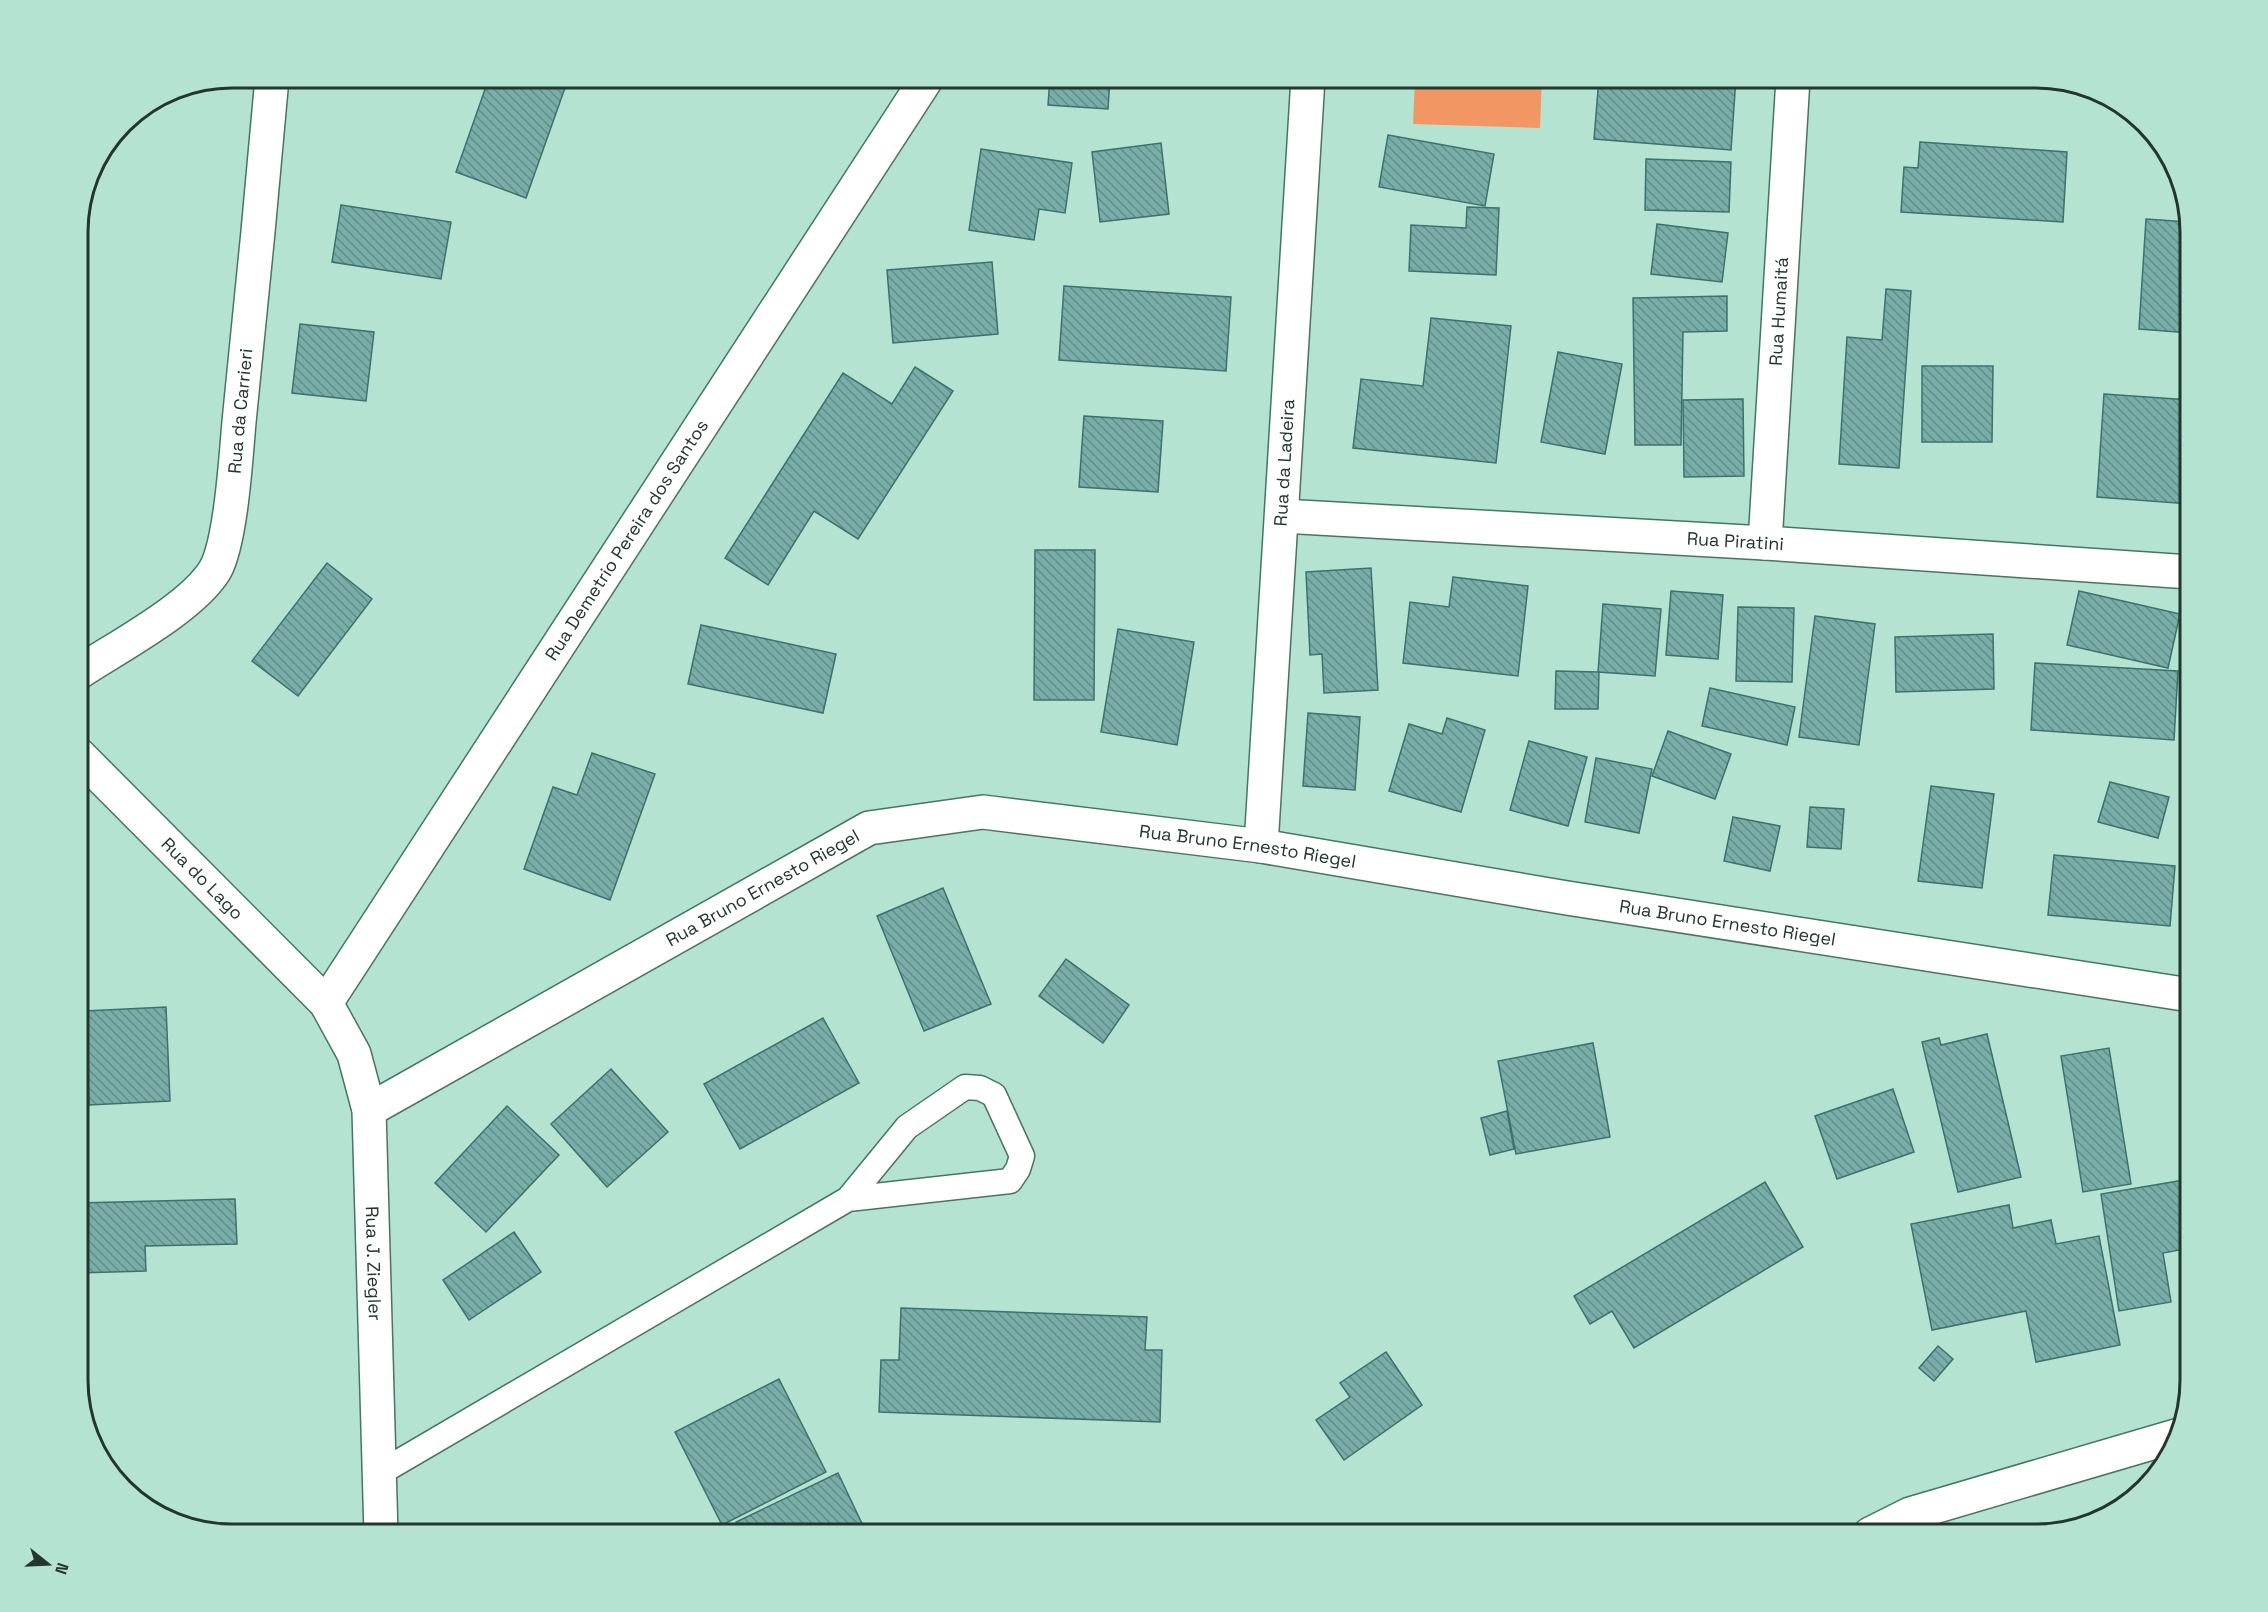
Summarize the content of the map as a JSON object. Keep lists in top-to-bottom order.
{
  "streets": {
    "street": [
      "Rua Humaitá",
      "Rua da Carrieri",
      "Rua da Ladeira",
      "Rua Demetrio Pereira dos Santos",
      "Rua Piratini",
      "Rua Bruno Ernesto Riegel",
      "Rua do Lago",
      "Rua J. Ziegler"
    ]
  },
  "crossings": [
    ["Rua Humaitá", "Rua Piratini"],
    ["Rua da Ladeira", "Rua Piratini"],
    ["Rua da Ladeira", "Rua Bruno Ernesto Riegel"],
    ["Rua Demetrio Pereira dos Santos", "Rua do Lago"],
    ["Rua Demetrio Pereira dos Santos", "Rua J. Ziegler"],
    ["Rua Bruno Ernesto Riegel", "Rua J. Ziegler"],
    ["Rua do Lago", "Rua J. Ziegler"]
  ],
  "north": "right"
}
